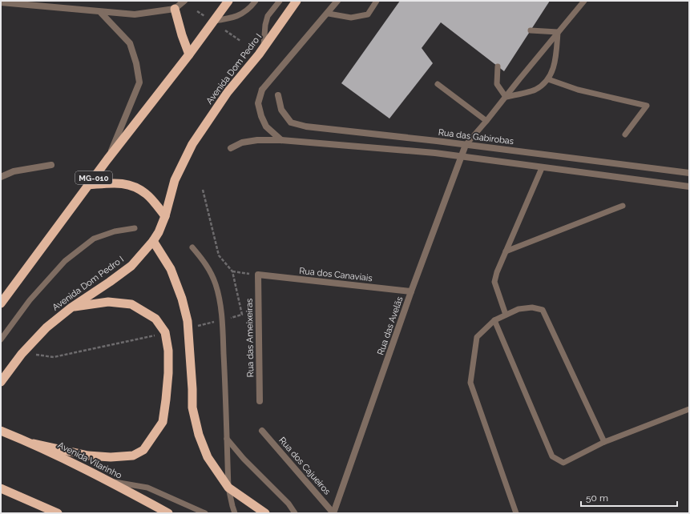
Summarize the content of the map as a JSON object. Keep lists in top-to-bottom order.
{
  "streets": {
    "highway": ["Avenida Dom Pedro I", "MG-010", "Avenida Vilarinho"],
    "street": [
      "Rua das Gabirobas",
      "Rua dos Canaviais",
      "Rua das Avelãs",
      "Rua das Ameixeiras",
      "Rua dos Cajueiros"
    ]
  },
  "crossings": [
    ["Rua das Gabirobas", "Rua das Avelãs"],
    ["Rua dos Canaviais", "Rua das Avelãs"],
    ["Rua dos Canaviais", "Rua das Ameixeiras"],
    ["Rua das Avelãs", "Rua dos Cajueiros"]
  ],
  "scale_bar": "50 m"
}
